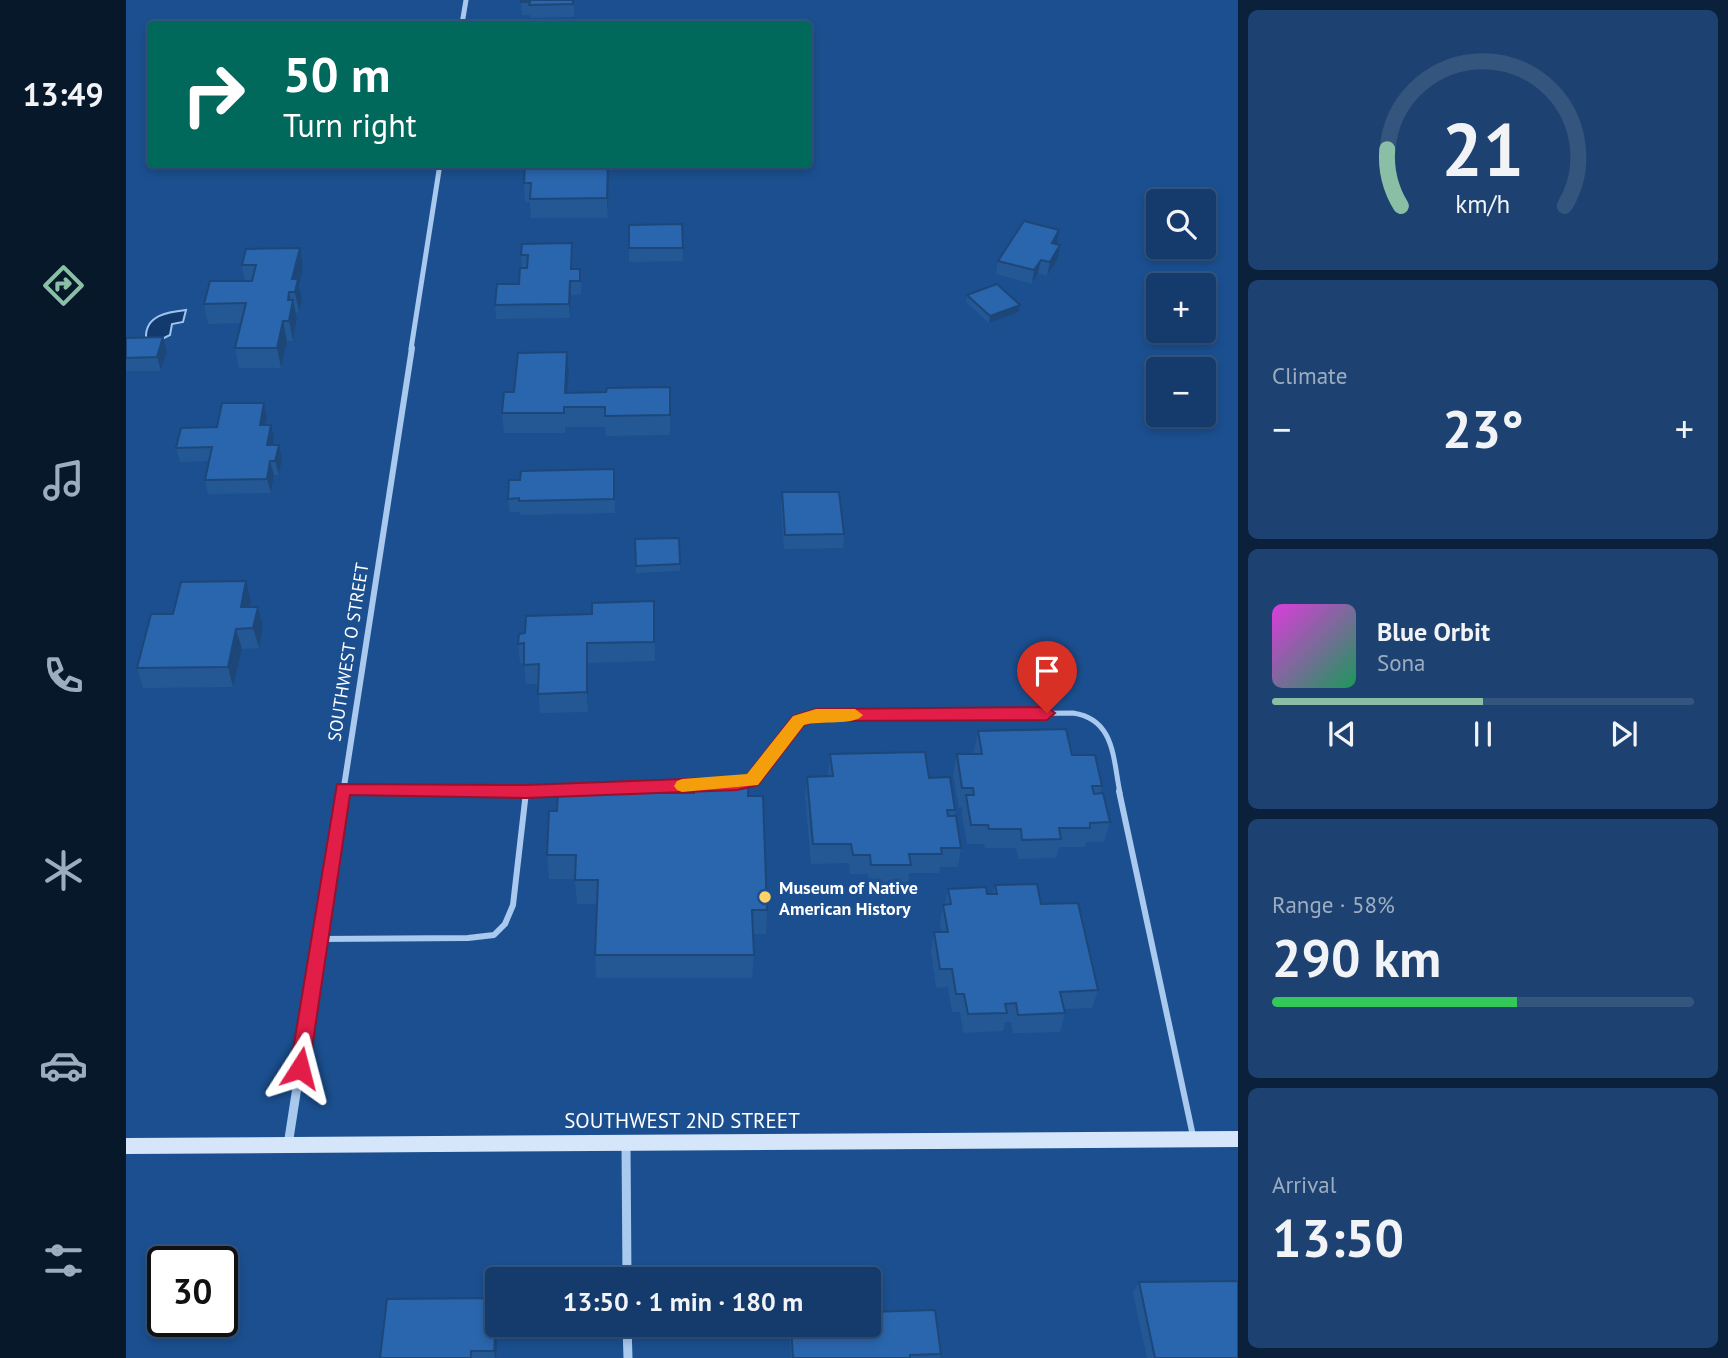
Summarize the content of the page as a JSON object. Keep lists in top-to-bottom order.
{
  "streets": {
    "main road": ["SOUTHWEST 2ND STREET"],
    "street": ["SOUTHWEST O STREET"]
  },
  "crossings": [
    ["SOUTHWEST O STREET", "SOUTHWEST 2ND STREET"]
  ],
  "places": ["Museum of Native American History"],
  "page": {
    "tabs": "13:49",
    "turn": ["50 m", "Turn right"],
    "map_buttons": ["+", "−"],
    "tile": [
      "Climate",
      ["Range · 58%", "290 km"],
      ["Arrival", "13:50"]
    ],
    "heat": ["−", "23°", "+"],
    "song": ["Blue Orbit", "Sona"],
    "limit": "30",
    "trip": "13:50 · 1 min · 180 m",
    "gauge": ["21", "km/h"]
  }
}
